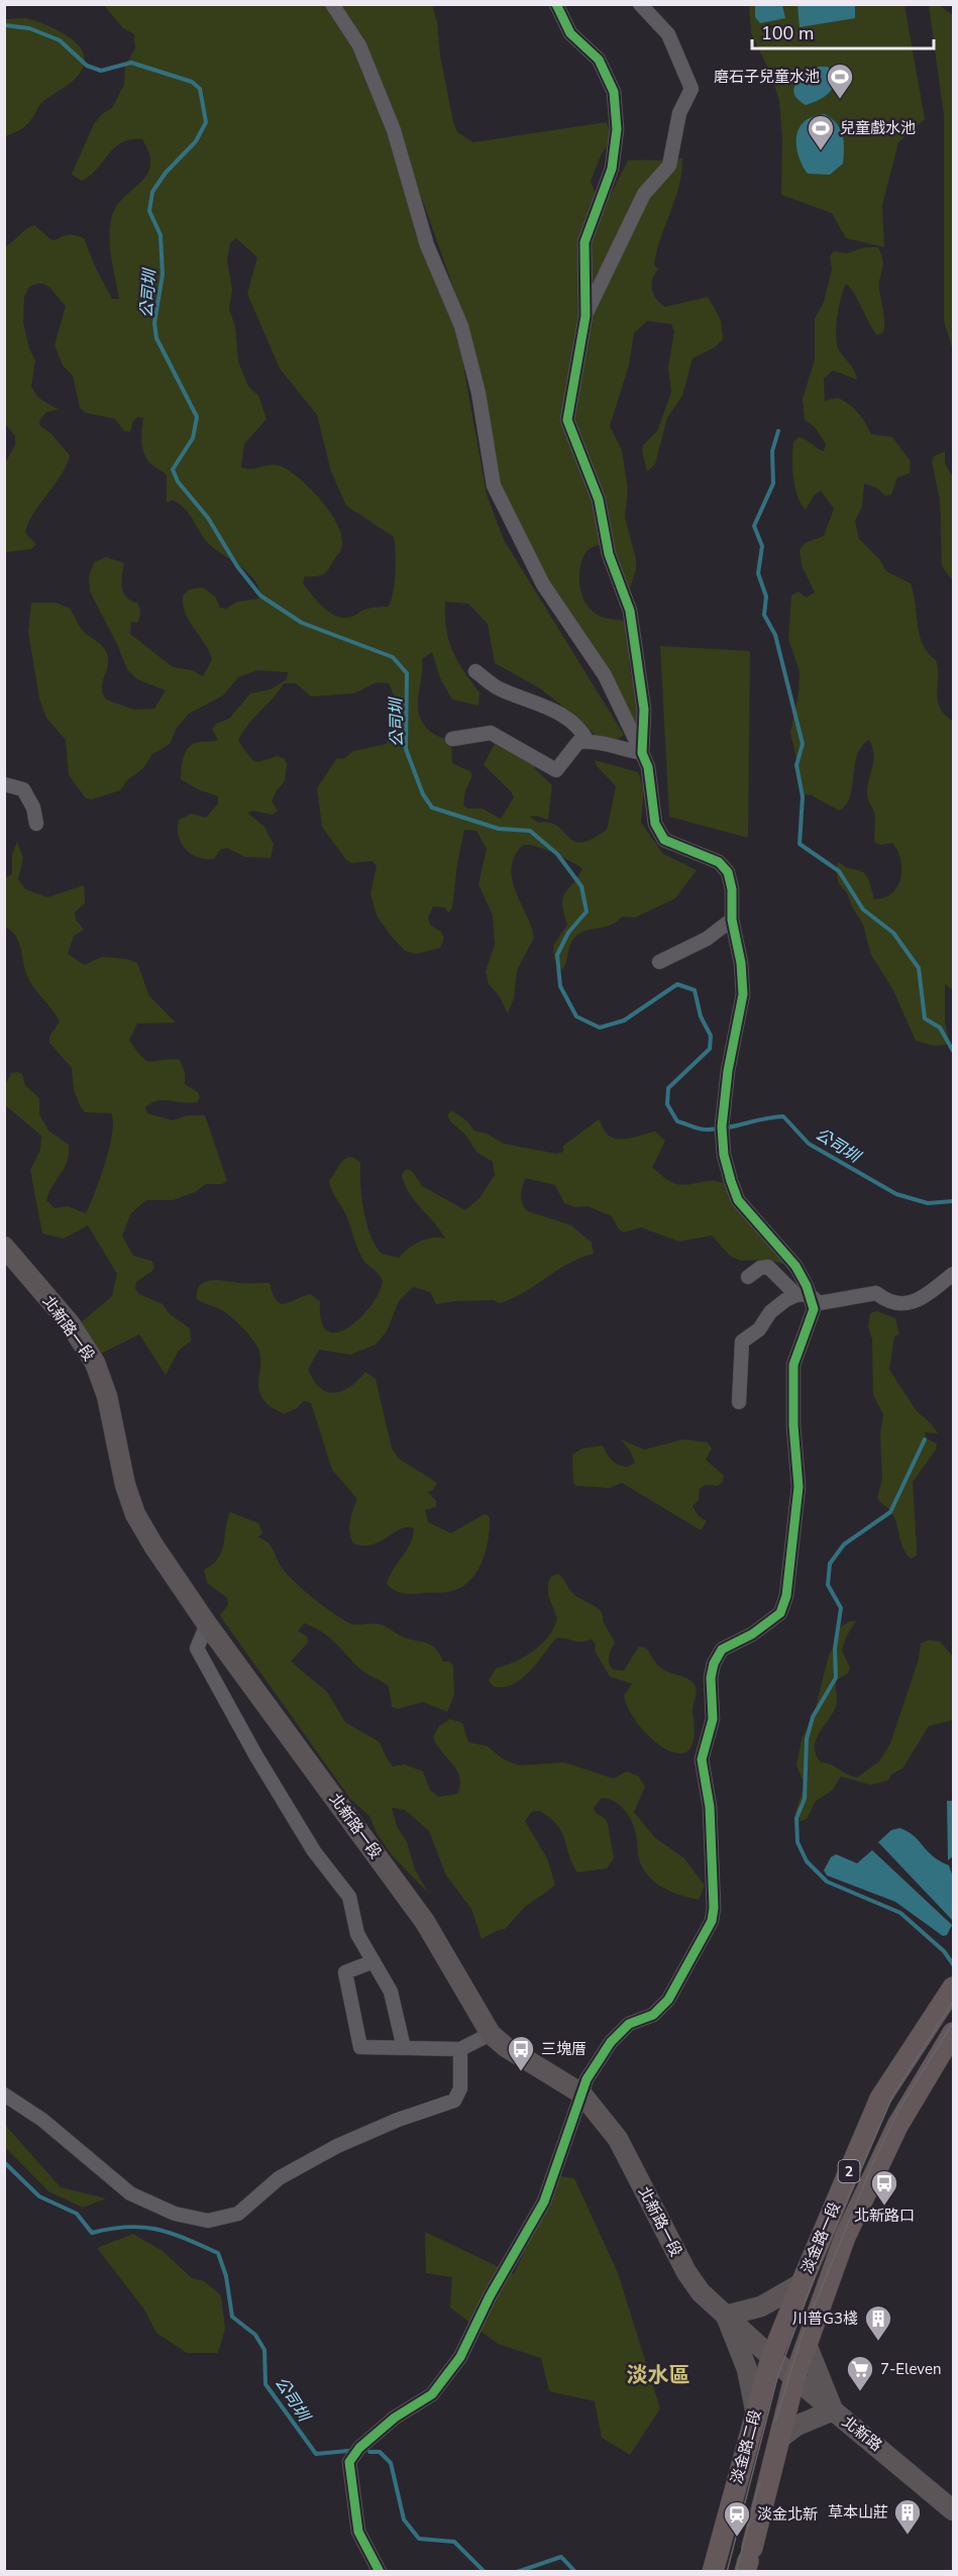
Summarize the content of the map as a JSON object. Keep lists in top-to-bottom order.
{
  "streets": {
    "main road": [
      "北新路一段",
      "2",
      "淡金路一段",
      "北新路",
      "淡金路二段"
    ]
  },
  "crossings": [
    ["北新路一段", "淡金路一段"],
    ["北新路一段", "北新路"],
    ["北新路一段", "淡金路二段"],
    ["淡金路一段", "北新路"],
    ["淡金路一段", "淡金路二段"],
    ["北新路", "淡金路二段"]
  ],
  "districts": ["淡水區"],
  "water": ["公司圳"],
  "places": {
    "sports": ["磨石子兒童水池", "兒童戲水池"],
    "bus stop": ["三塊厝", "北新路口"],
    "building": ["川普G3棧", "草本山莊"],
    "supermarket": ["7-Eleven"],
    "station": ["淡金北新"]
  },
  "scale_bar": "100 m"
}
